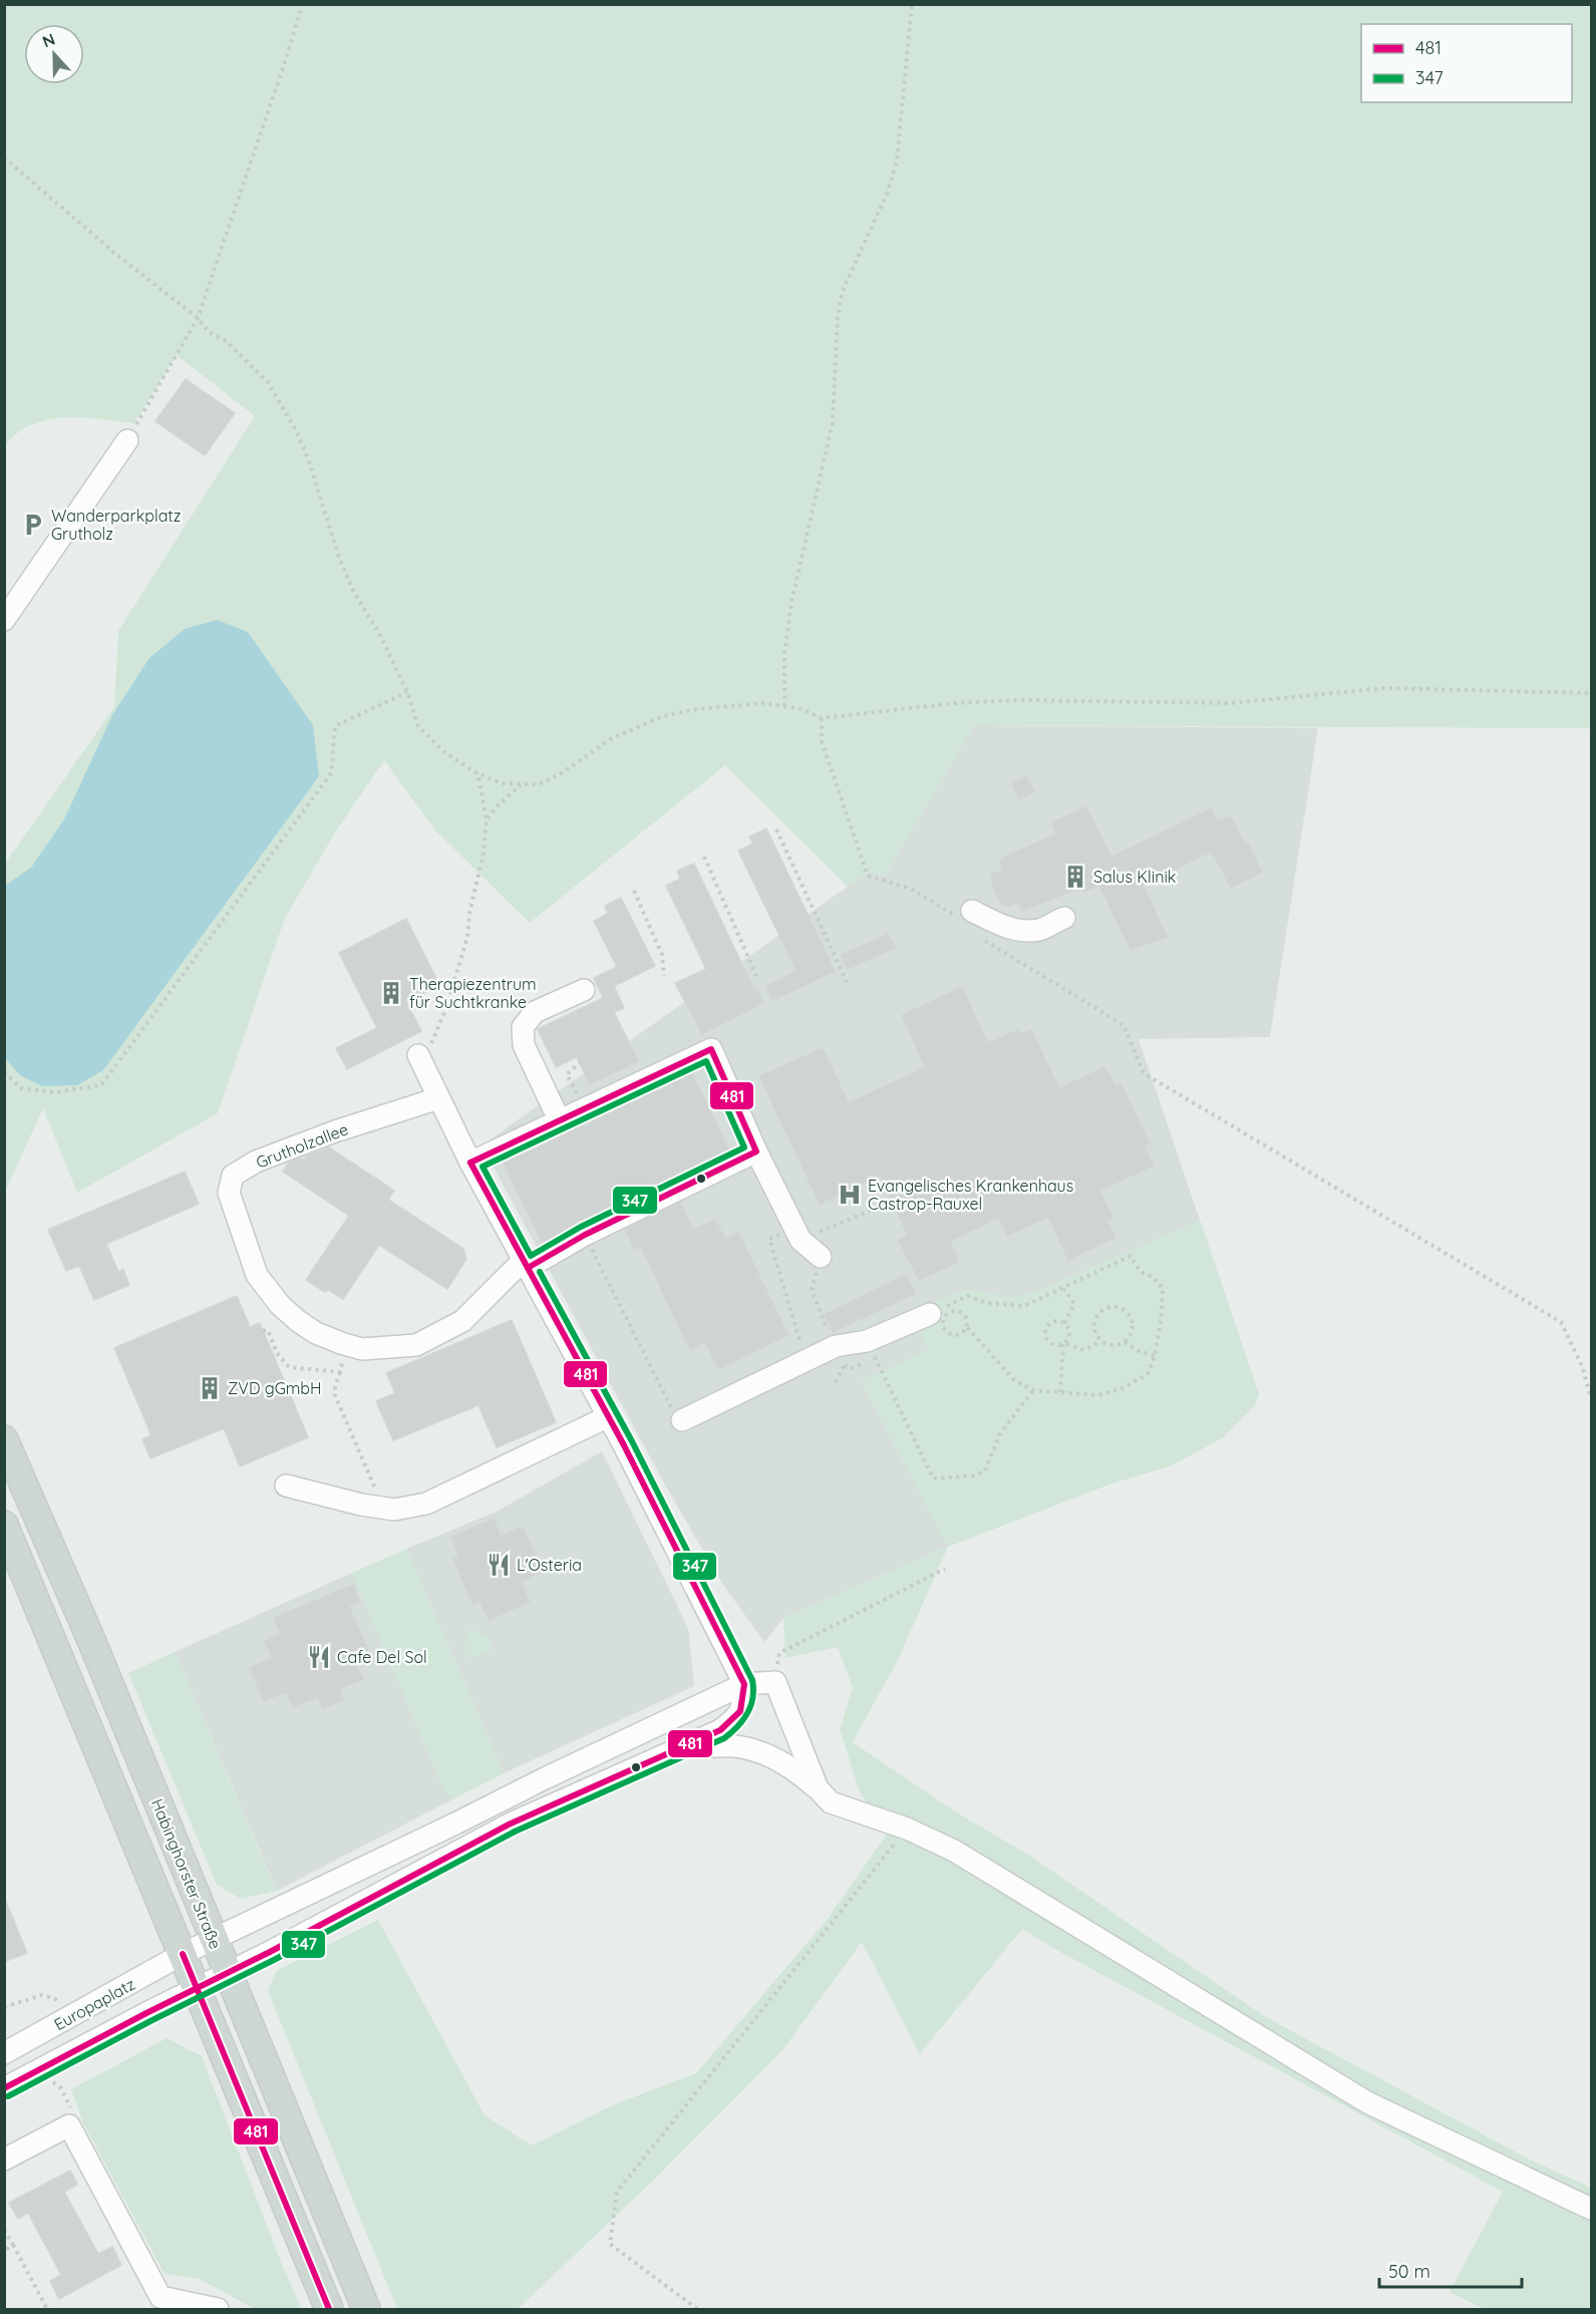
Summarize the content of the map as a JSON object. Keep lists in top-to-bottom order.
{
  "streets": {
    "main road": ["Habinghorster Straße"],
    "street": ["Grutholzallee", "Europaplatz"]
  },
  "crossings": [
    ["Habinghorster Straße", "Europaplatz"]
  ],
  "places": {
    "parking": ["Wanderparkplatz Grutholz"],
    "building": ["Salus Klinik", "Therapiezentrum für Suchtkranke", "ZVD gGmbH"],
    "hospital": ["Evangelisches Krankenhaus Castrop-Rauxel"],
    "restaurant": ["L'Osteria", "Cafe Del Sol"]
  },
  "lines": ["transit line 481", "transit line 347"],
  "legend": ["481", "347"],
  "scale_bar": "50 m",
  "north": "top"
}
